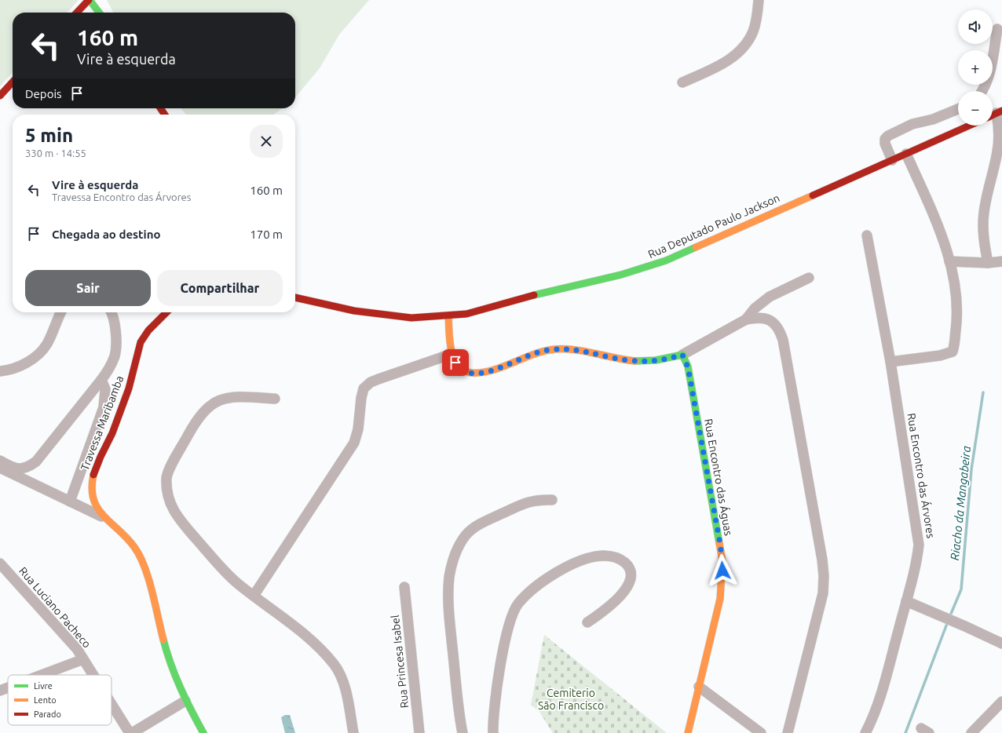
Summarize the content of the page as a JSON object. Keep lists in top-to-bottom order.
{
  "streets": {
    "main road": ["Rua Deputado Paulo Jackson", "Travessa Maribamba", "Rua Encontro das Águas"],
    "street": ["Rua Encontro das Árvores", "Rua Luciano Pacheco", "Rua Princesa Isabel"]
  },
  "water": ["Riacho da Mangabeira"],
  "parks": ["Cemiterio São Francisco"],
  "legend": ["Livre", "Lento", "Parado"],
  "page": {
    "map_buttons": ["+", "−"],
    "turn": ["160 m", "Vire à esquerda"],
    "then": "Depois",
    "heading": ["5 min", "330 m · 14:55"],
    "list": [
      {
        "name": "Vire à esquerda",
        "note": "Travessa Encontro das Árvores",
        "value": "160 m"
      },
      {
        "name": "Chegada ao destino",
        "value": "170 m"
      }
    ],
    "buttons": ["Sair", "Compartilhar"]
  }
}
